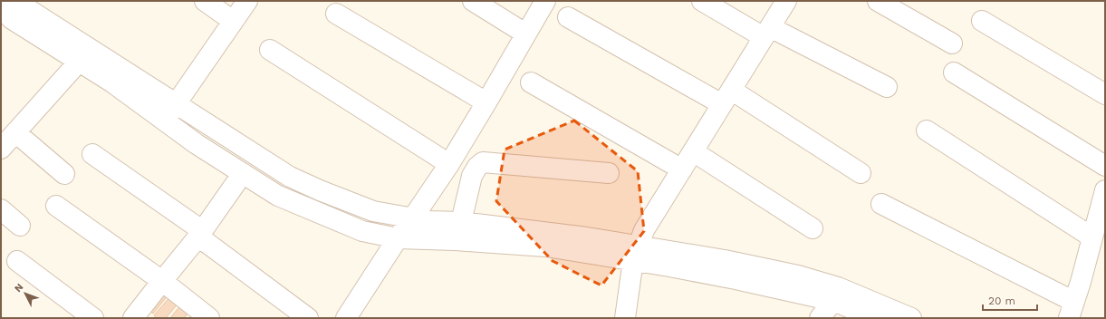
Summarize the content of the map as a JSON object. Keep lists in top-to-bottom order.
{
  "scale_bar": "20 m",
  "north": "top left"
}
